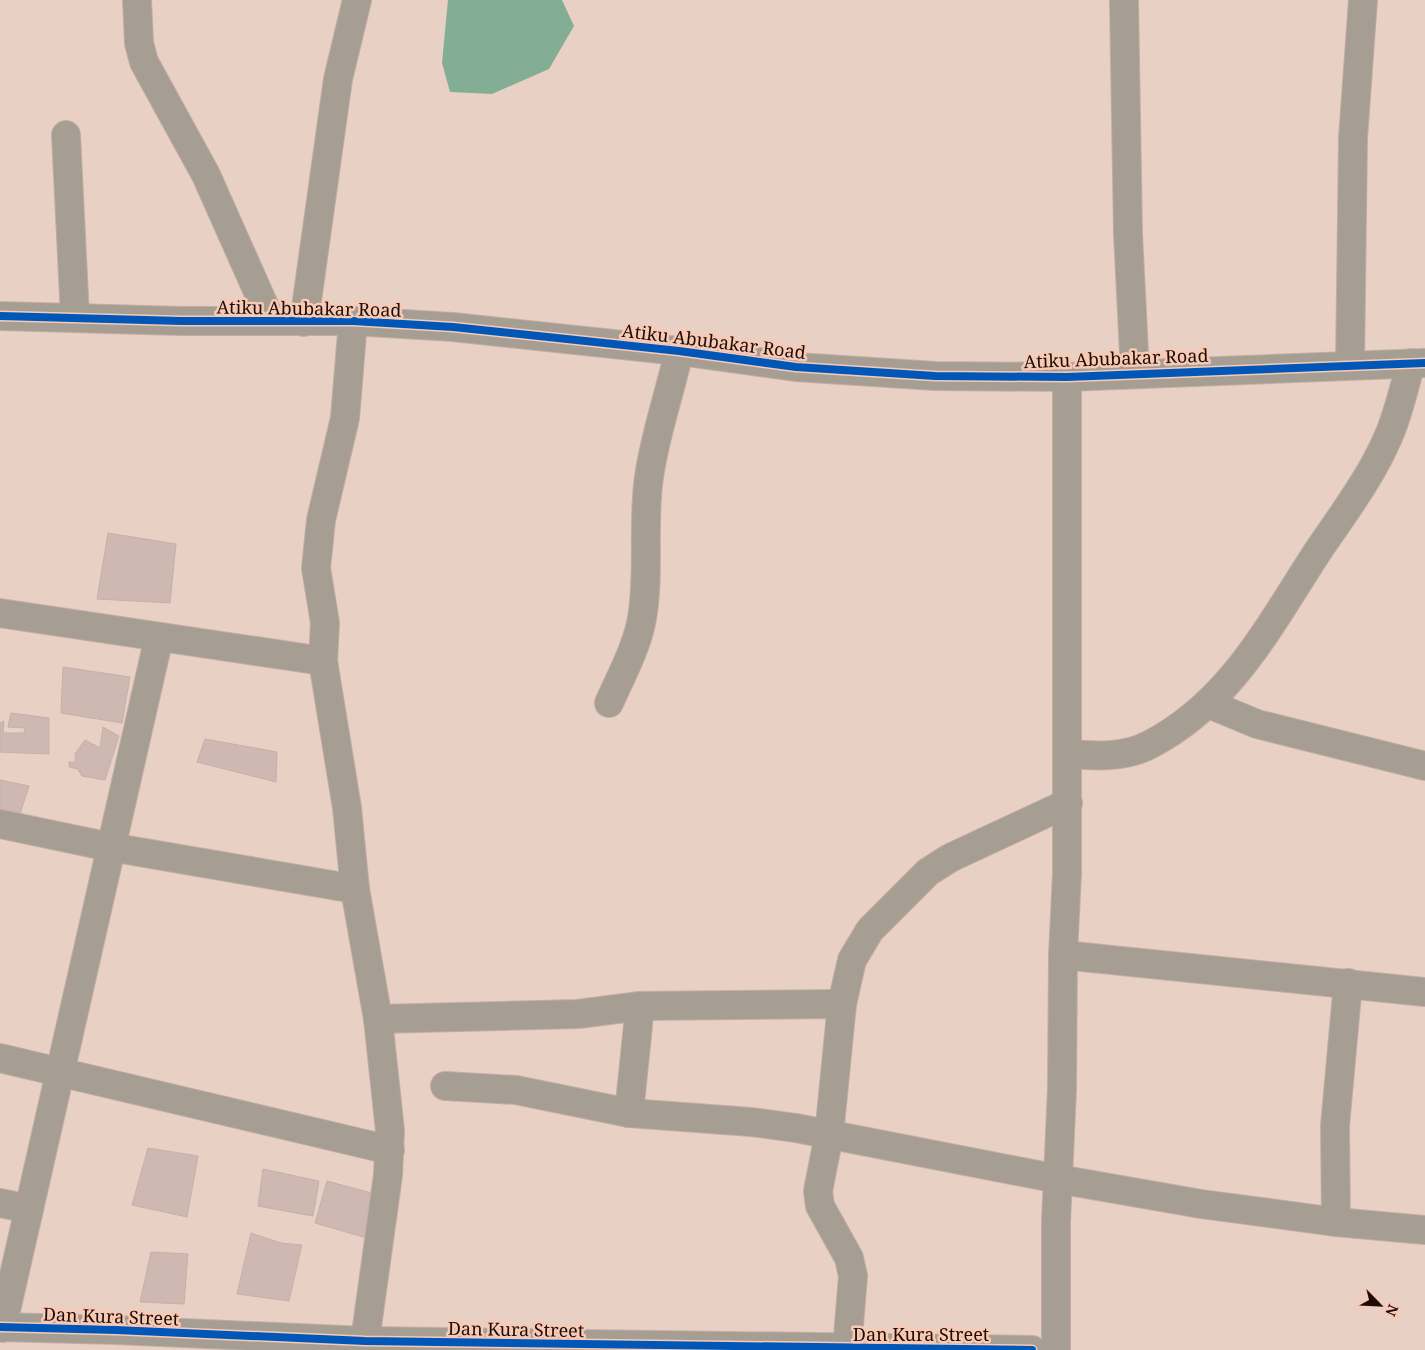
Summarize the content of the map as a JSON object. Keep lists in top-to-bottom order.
{
  "streets": {
    "street": ["Atiku Abubakar Road", "Dan Kura Street"]
  },
  "north": "bottom right"
}
